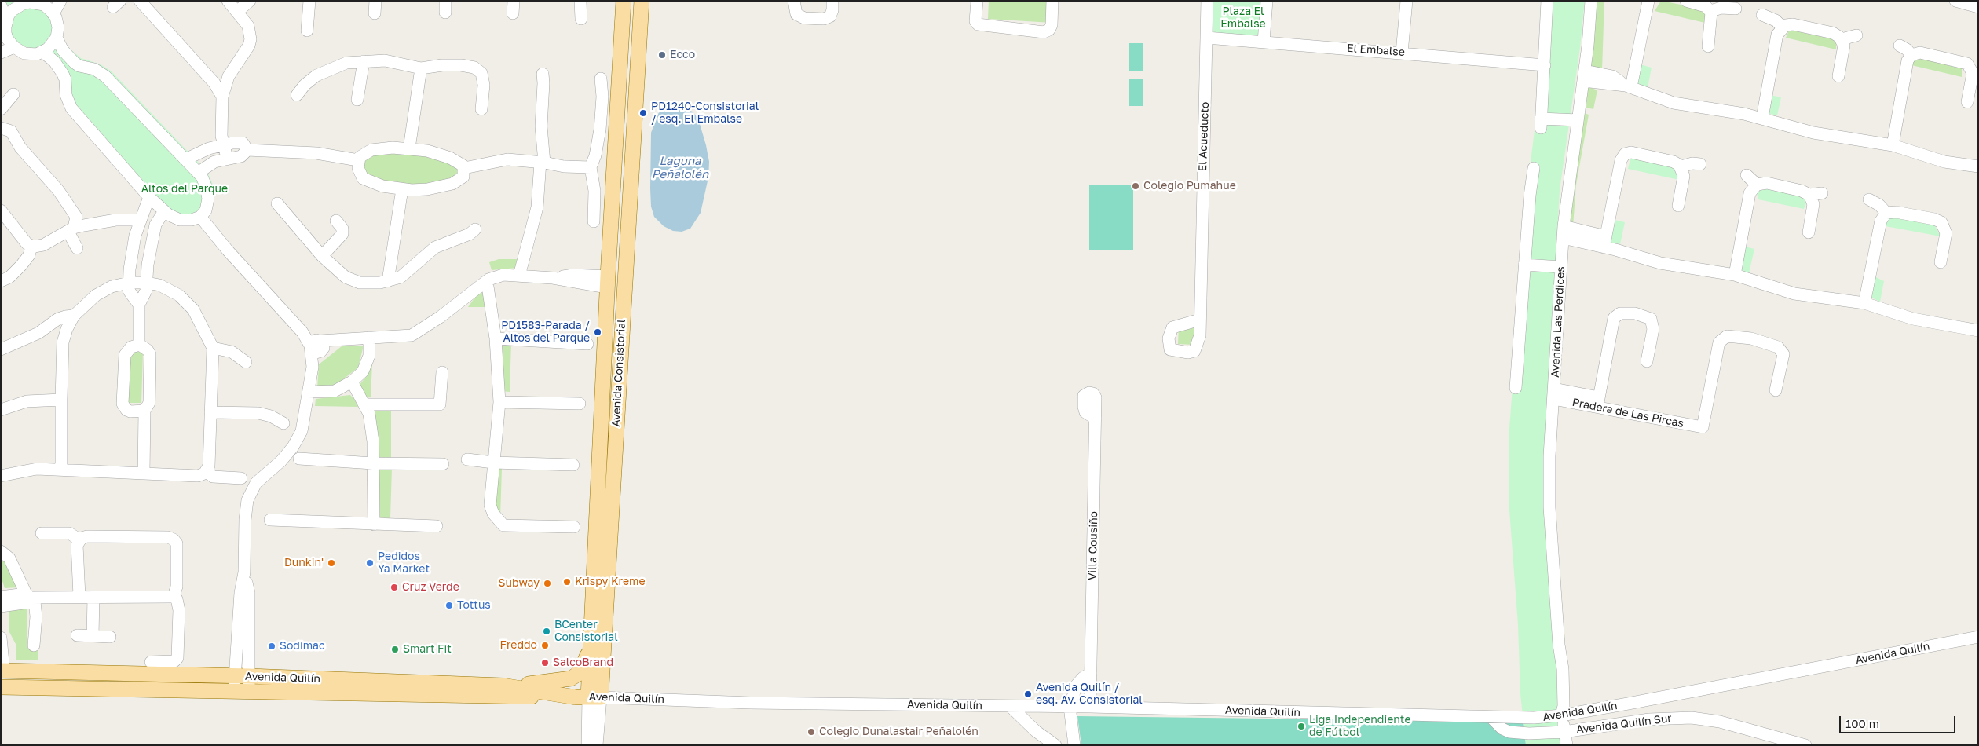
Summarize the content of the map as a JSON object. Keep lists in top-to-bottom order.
{
  "streets": {
    "main road": ["Avenida Consistorial", "Avenida Quilín"],
    "street": [
      "El Embalse",
      "El Acueducto",
      "Avenida Las Perdices",
      "Pradera de Las Pircas",
      "Villa Cousiño",
      "Avenida Quilín Sur"
    ]
  },
  "crossings": [
    ["El Embalse", "El Acueducto"],
    ["Avenida Las Perdices", "Pradera de Las Pircas"],
    ["Avenida Las Perdices", "Avenida Quilín"],
    ["Avenida Las Perdices", "Avenida Quilín Sur"],
    ["Avenida Consistorial", "Avenida Quilín"],
    ["Villa Cousiño", "Avenida Quilín"],
    ["Avenida Quilín", "Avenida Quilín Sur"]
  ],
  "water": ["Laguna Peñalolén"],
  "parks": ["Plaza El Embalse", "Altos del Parque"],
  "places": [
    "Ecco",
    "PD1240-Consistorial / esq. El Embalse",
    "Colegio Pumahue",
    "PD1583-Parada / Altos del Parque",
    "Dunkin'",
    "Pedidos Ya Market",
    "Krispy Kreme",
    "Subway",
    "Cruz Verde",
    "Tottus",
    "BCenter Consistorial",
    "Freddo",
    "Sodimac",
    "Smart Fit",
    "SalcoBrand",
    "Avenida Quilín / esq. Av. Consistorial",
    "Liga Independiente de Fútbol",
    "Colegio Dunalastair Peñalolén"
  ],
  "scale_bar": "100 m"
}
